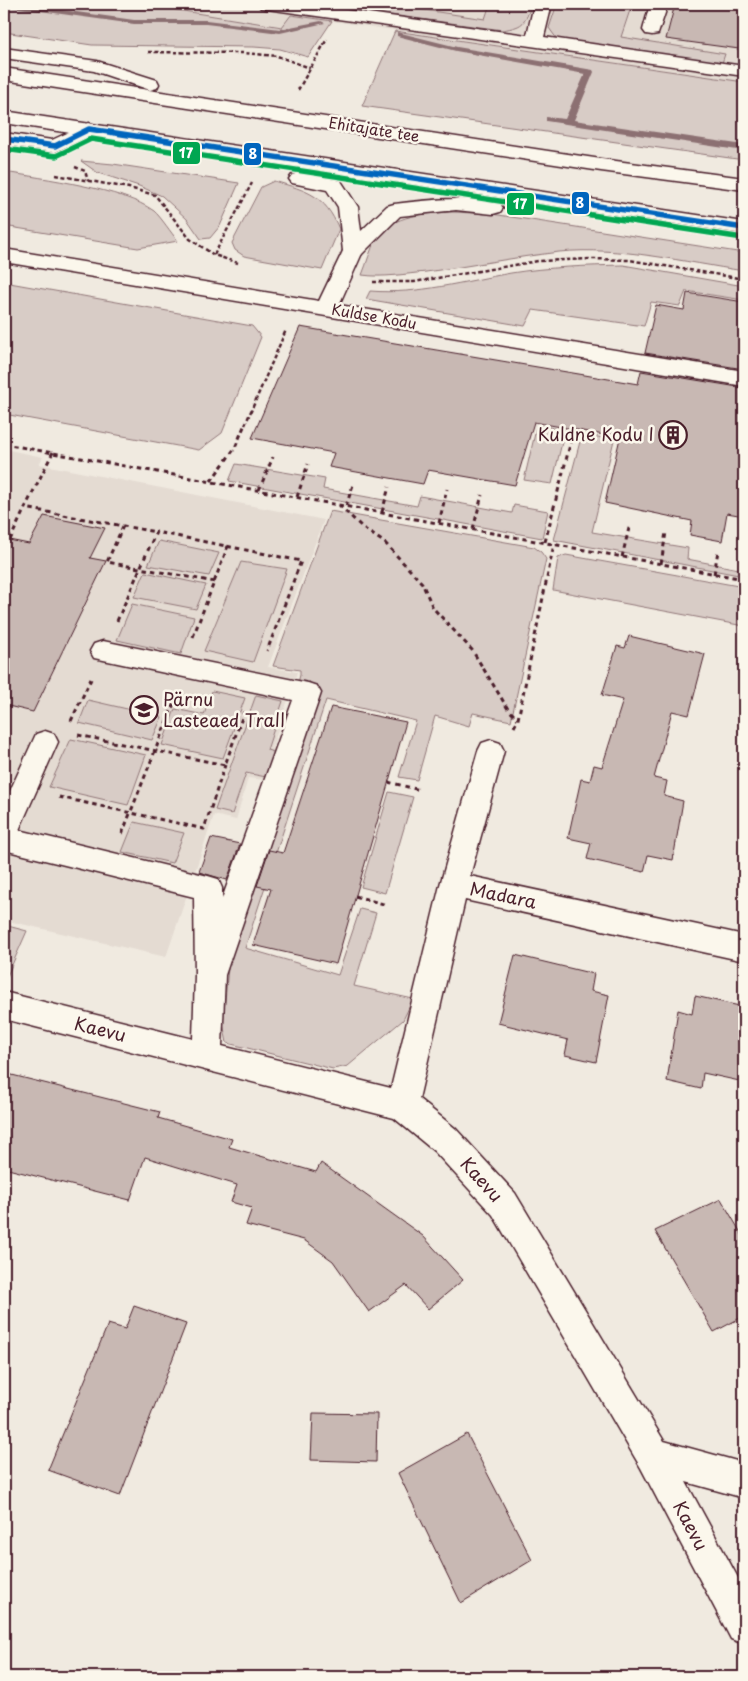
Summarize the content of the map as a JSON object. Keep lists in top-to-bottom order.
{
  "streets": {
    "main road": [
      "Ehitajate tee",
      "Kuldse Kodu",
      "Madara",
      "Kaevu"
    ]
  },
  "crossings": [
    ["Madara", "Kaevu"]
  ],
  "places": {
    "building": ["Kuldne Kodu I"],
    "school or university": ["Pärnu Lasteaed Trall"]
  },
  "lines": ["transit line 8", "transit line 17"]
}
